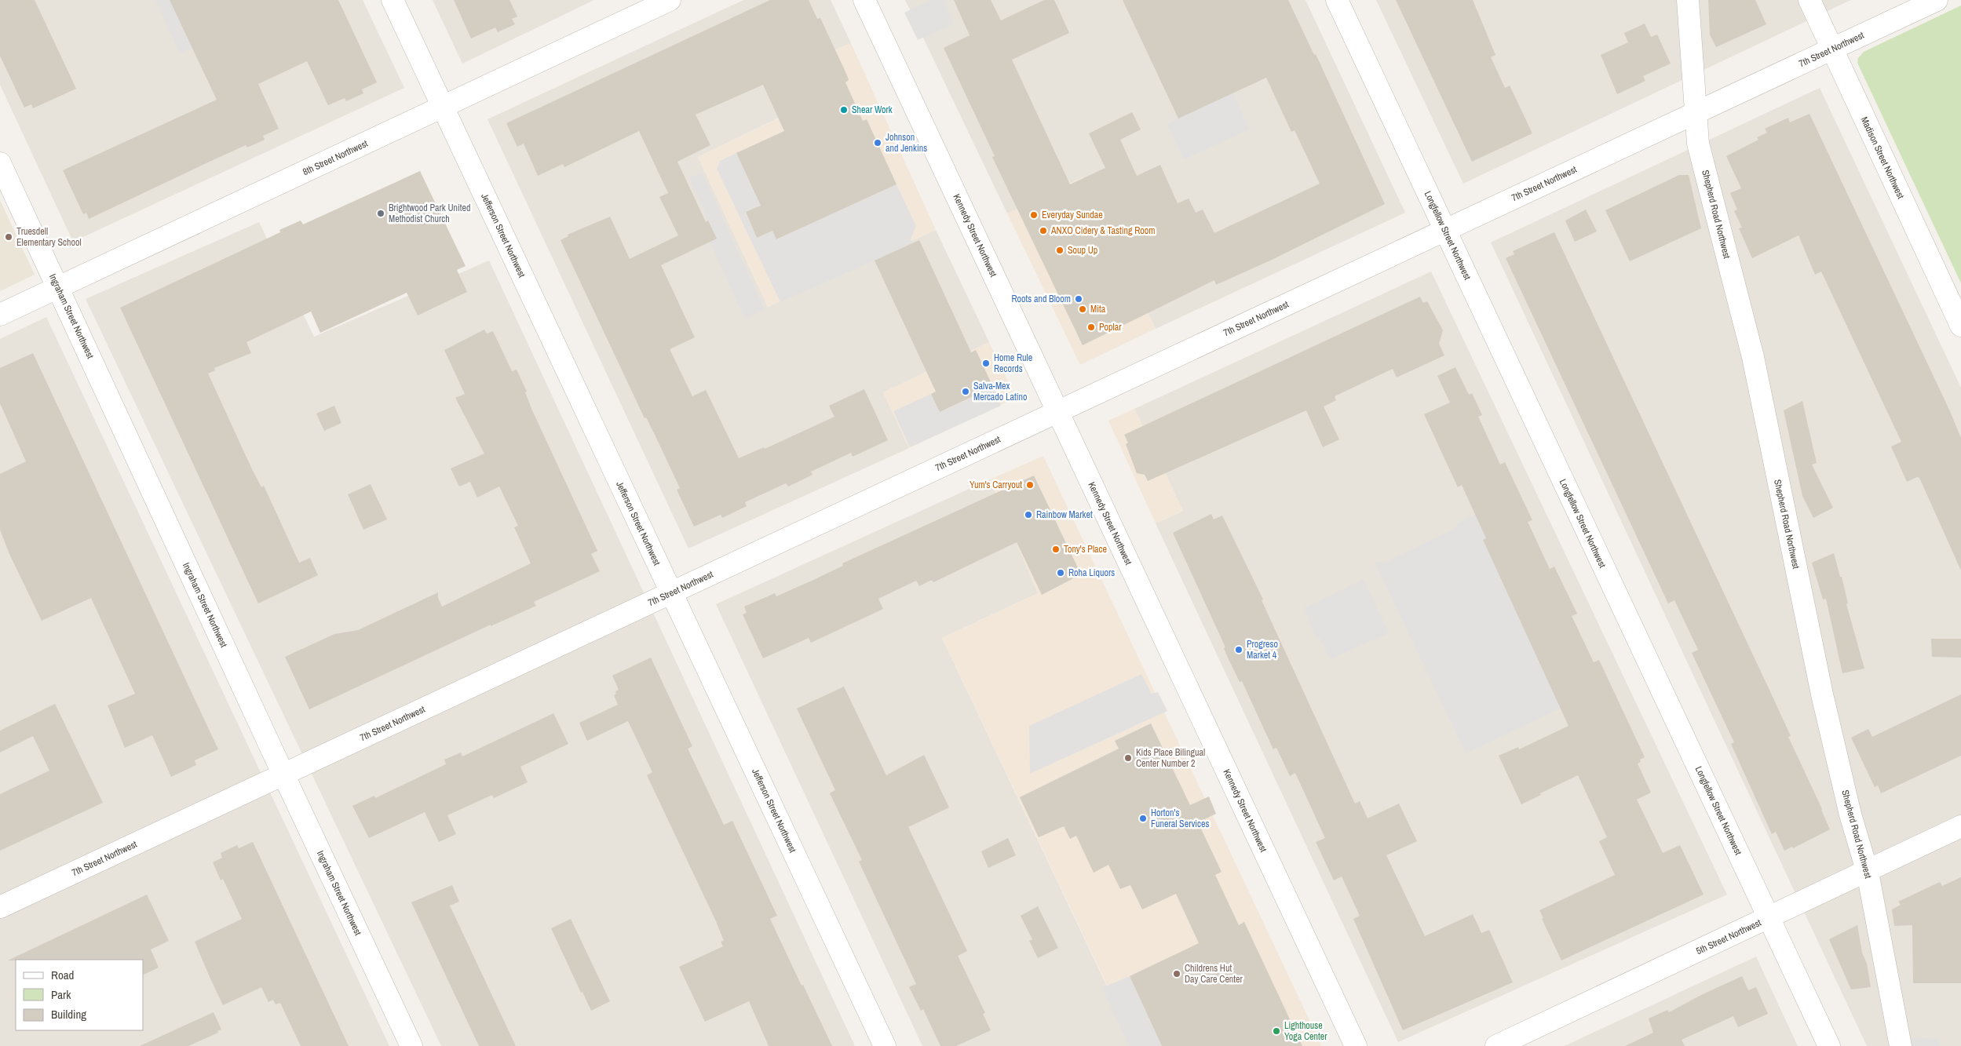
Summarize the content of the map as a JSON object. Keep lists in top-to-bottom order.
{
  "streets": {
    "street": [
      "7th Street Northwest",
      "8th Street Northwest",
      "Madison Street Northwest",
      "Shepherd Road Northwest",
      "Jefferson Street Northwest",
      "Kennedy Street Northwest",
      "Longfellow Street Northwest",
      "Ingraham Street Northwest",
      "5th Street Northwest"
    ]
  },
  "crossings": [
    ["7th Street Northwest", "Madison Street Northwest"],
    ["7th Street Northwest", "Shepherd Road Northwest"],
    ["7th Street Northwest", "Jefferson Street Northwest"],
    ["7th Street Northwest", "Kennedy Street Northwest"],
    ["7th Street Northwest", "Longfellow Street Northwest"],
    ["7th Street Northwest", "Ingraham Street Northwest"],
    ["8th Street Northwest", "Jefferson Street Northwest"],
    ["8th Street Northwest", "Ingraham Street Northwest"],
    ["Shepherd Road Northwest", "5th Street Northwest"],
    ["Longfellow Street Northwest", "5th Street Northwest"]
  ],
  "places": [
    "Shear Work",
    "Johnson and Jenkins",
    "Brightwood Park United Methodist Church",
    "Everyday Sundae",
    "ANXO Cidery & Tasting Room",
    "Truesdell Elementary School",
    "Soup Up",
    "Roots and Bloom",
    "Mita",
    "Poplar",
    "Home Rule Records",
    "Salva-Mex Mercado Latino",
    "Yum's Carryout",
    "Rainbow Market",
    "Tony's Place",
    "Roha Liquors",
    "Progreso Market 4",
    "Kids Place Bilingual Center Number 2",
    "Horton's Funeral Services",
    "Childrens Hut Day Care Center",
    "Lighthouse Yoga Center"
  ],
  "legend": ["Road", "Park", "Building"]
}
